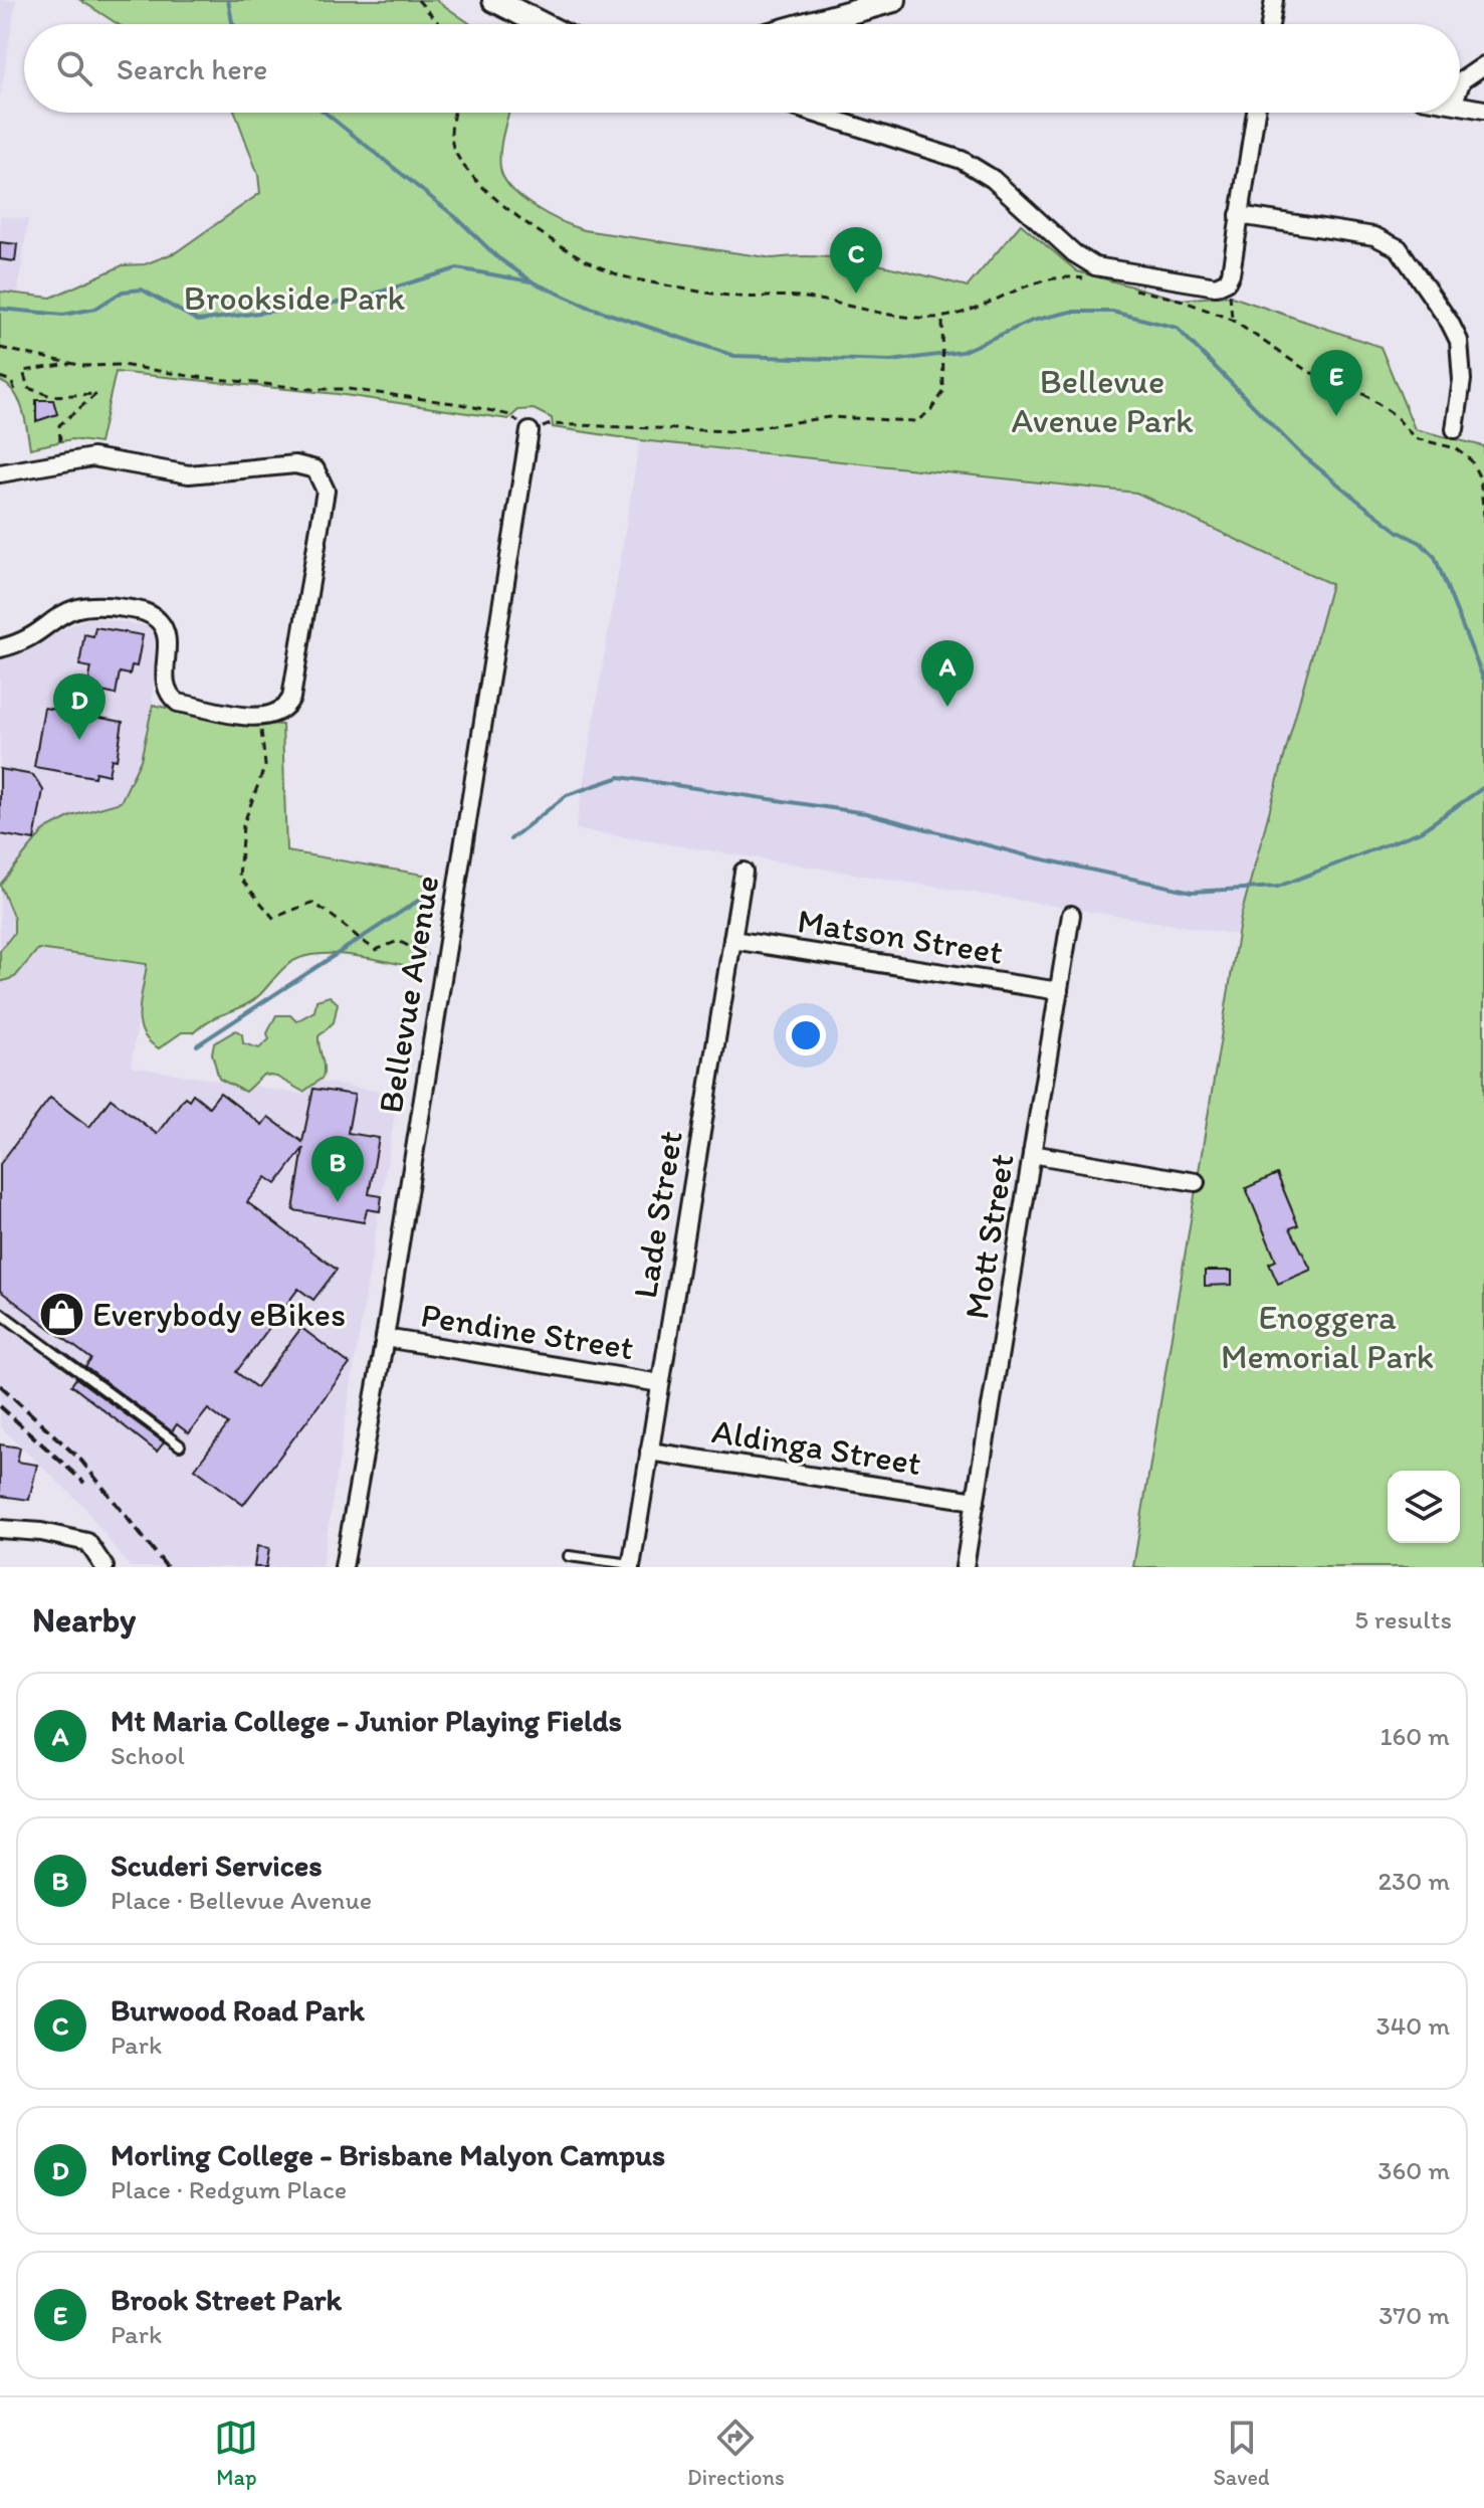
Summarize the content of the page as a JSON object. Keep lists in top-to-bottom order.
{
  "streets": {
    "street": [
      "Matson Street",
      "Bellevue Avenue",
      "Lade Street",
      "Mott Street",
      "Pendine Street",
      "Aldinga Street"
    ]
  },
  "crossings": [
    ["Matson Street", "Lade Street"],
    ["Matson Street", "Mott Street"],
    ["Bellevue Avenue", "Pendine Street"],
    ["Lade Street", "Pendine Street"],
    ["Lade Street", "Aldinga Street"],
    ["Mott Street", "Aldinga Street"]
  ],
  "parks": ["Brookside Park", "Bellevue Avenue Park", "Enoggera Memorial Park"],
  "places": {
    "shop": ["Everybody eBikes"]
  },
  "page": {
    "search": "Search here",
    "pins": [
      "C",
      "E",
      "A",
      "D",
      "B"
    ],
    "heading": ["Nearby", "5 results"],
    "list": [
      {
        "mark": "A",
        "name": "Mt Maria College - Junior Playing Fields",
        "note": "School",
        "value": "160 m"
      },
      {
        "mark": "B",
        "name": "Scuderi Services",
        "note": "Place · Bellevue Avenue",
        "value": "230 m"
      },
      {
        "mark": "C",
        "name": "Burwood Road Park",
        "note": "Park",
        "value": "340 m"
      },
      {
        "mark": "D",
        "name": "Morling College - Brisbane Malyon Campus",
        "note": "Place · Redgum Place",
        "value": "360 m"
      },
      {
        "mark": "E",
        "name": "Brook Street Park",
        "note": "Park",
        "value": "370 m"
      }
    ],
    "nav": ["Map", "Directions", "Saved"]
  }
}
